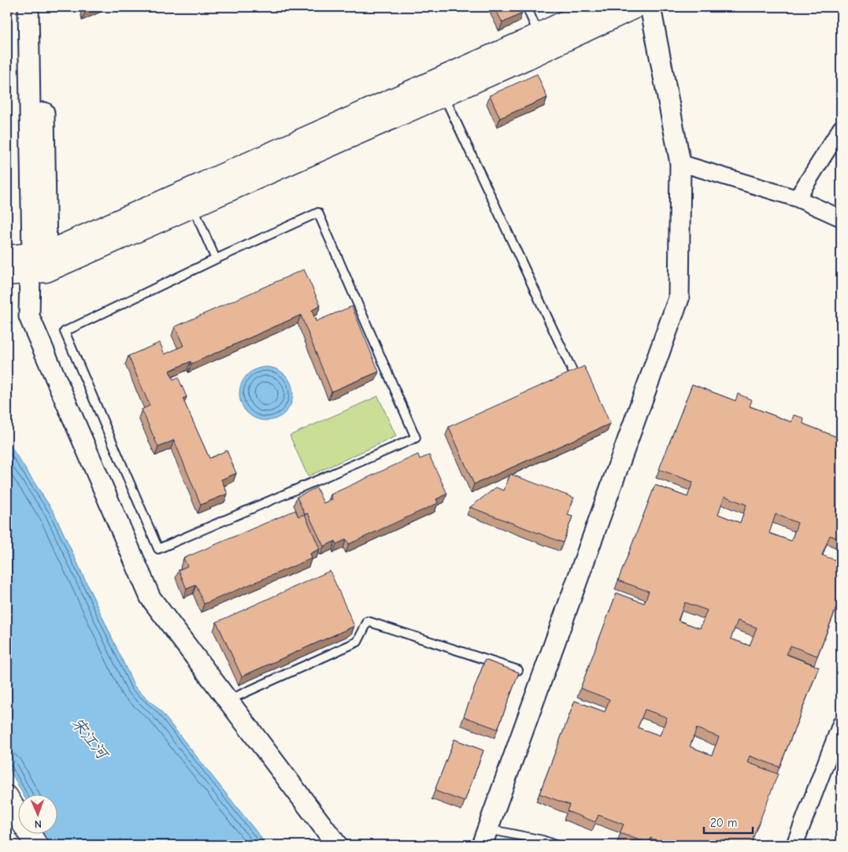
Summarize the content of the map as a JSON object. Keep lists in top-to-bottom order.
{
  "water": ["宋江河"],
  "scale_bar": "20 m",
  "north": "bottom"
}
